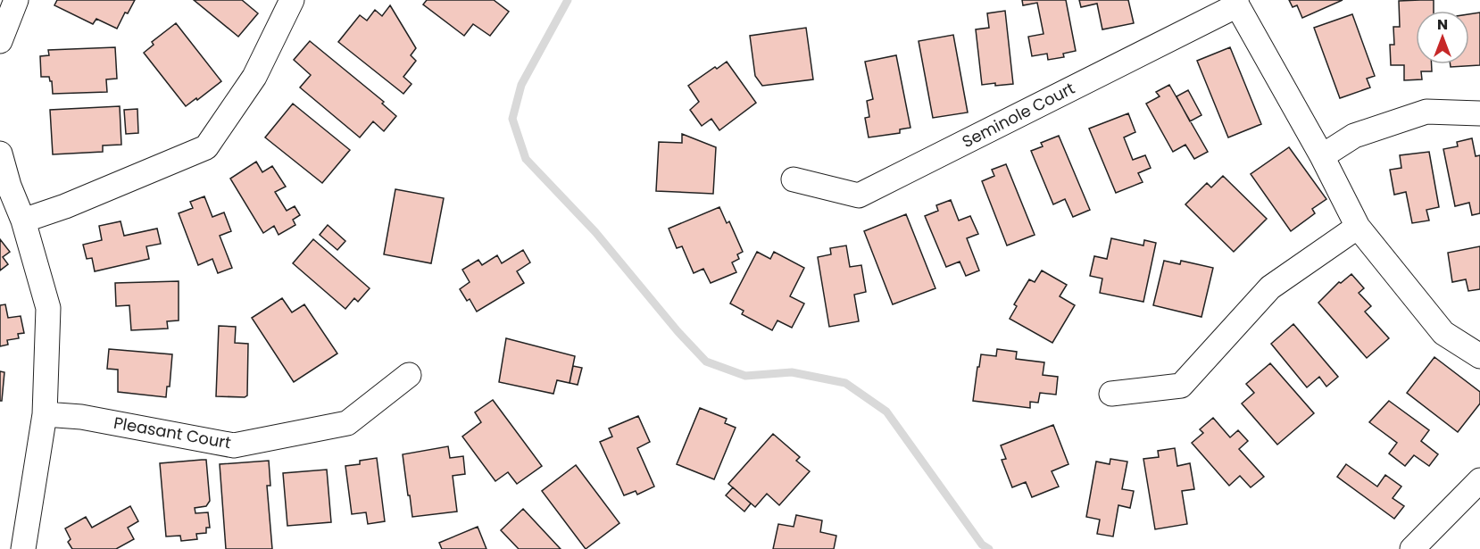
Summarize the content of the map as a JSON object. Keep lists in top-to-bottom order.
{
  "streets": {
    "street": ["Seminole Court", "Pleasant Court"]
  },
  "north": "top"
}
